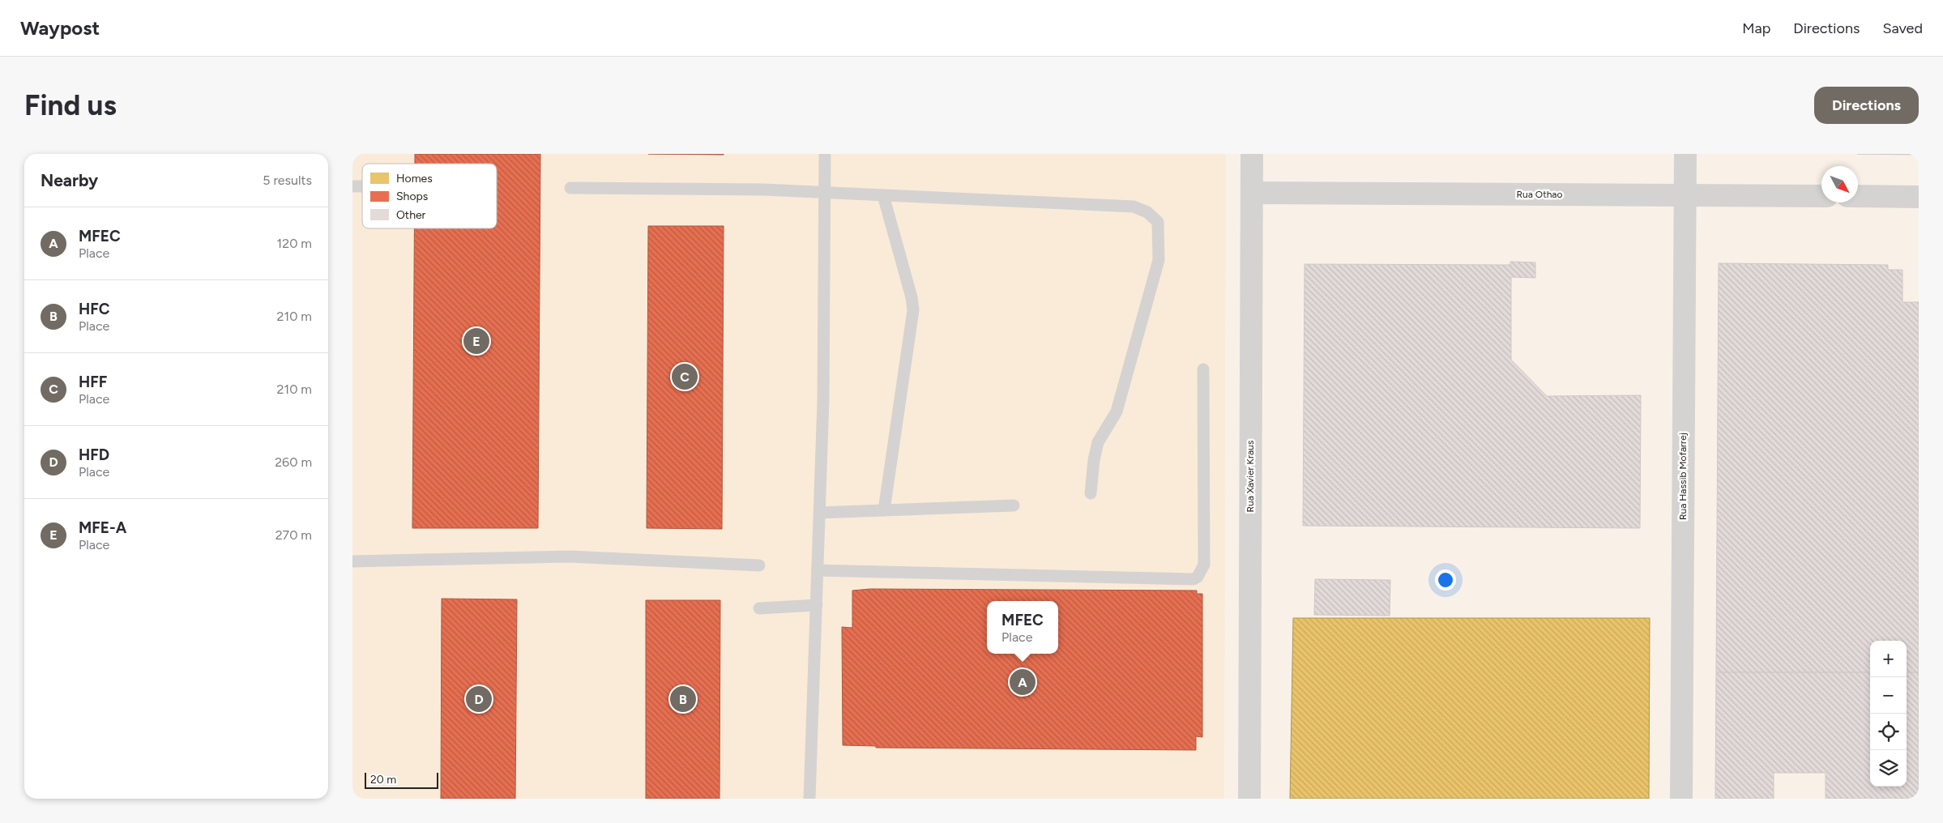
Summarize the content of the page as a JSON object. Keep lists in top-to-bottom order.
{
  "streets": {
    "street": ["Rua Othao", "Rua Xavier Kraus", "Rua Hassib Mofarrej"]
  },
  "crossings": [
    ["Rua Othao", "Rua Xavier Kraus"],
    ["Rua Othao", "Rua Hassib Mofarrej"]
  ],
  "legend": ["Homes", "Shops", "Other"],
  "scale_bar": "20 m",
  "north": "bottom right",
  "page": {
    "header": "Waypost",
    "nav": ["Map", "Directions", "Saved"],
    "buttons": "Directions",
    "title": "Find us",
    "heading": ["Nearby", "5 results"],
    "list": [
      {
        "mark": "A",
        "name": "MFEC",
        "note": "Place",
        "value": "120 m"
      },
      {
        "mark": "B",
        "name": "HFC",
        "note": "Place",
        "value": "210 m"
      },
      {
        "mark": "C",
        "name": "HFF",
        "note": "Place",
        "value": "210 m"
      },
      {
        "mark": "D",
        "name": "HFD",
        "note": "Place",
        "value": "260 m"
      },
      {
        "mark": "E",
        "name": "MFE-A",
        "note": "Place",
        "value": "270 m"
      }
    ],
    "pins": [
      "E",
      "C",
      "A",
      "B",
      "D"
    ],
    "popup": ["MFEC", "Place"],
    "map_buttons": ["+", "−"],
    "scale": "20 m"
  }
}
